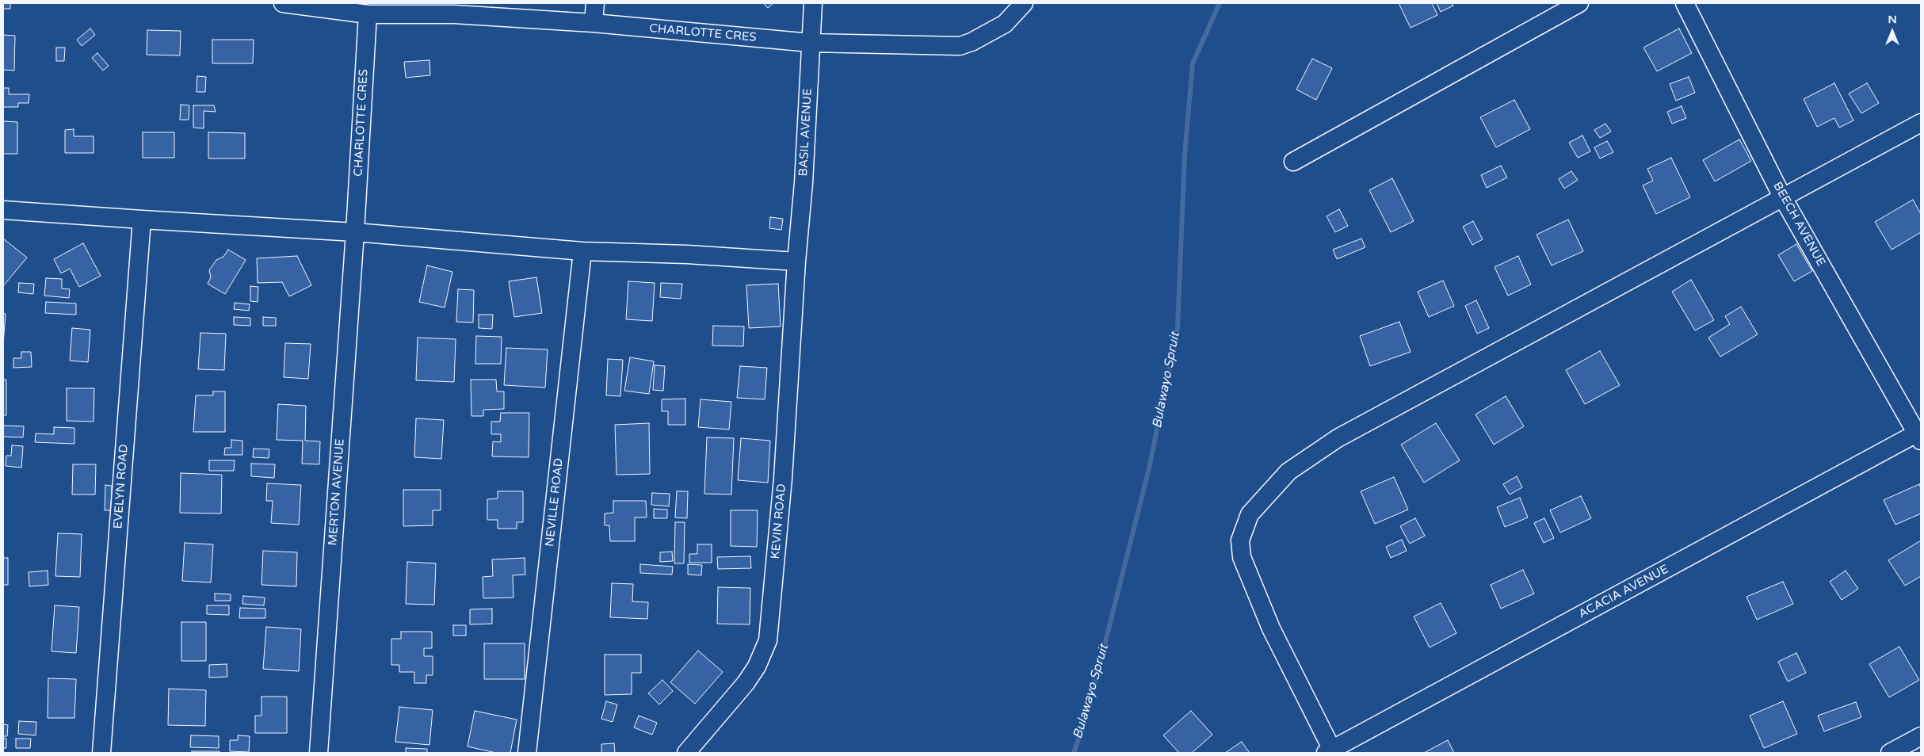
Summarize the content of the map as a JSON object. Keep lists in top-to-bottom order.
{
  "streets": {
    "street": [
      "CHARLOTTE CRES",
      "BASIL AVENUE",
      "BEECH AVENUE",
      "EVELYN ROAD",
      "MERTON AVENUE",
      "NEVILLE ROAD",
      "KEVIN ROAD",
      "ACACIA AVENUE"
    ]
  },
  "crossings": [
    ["CHARLOTTE CRES", "BASIL AVENUE"],
    ["CHARLOTTE CRES", "MERTON AVENUE"],
    ["BASIL AVENUE", "KEVIN ROAD"],
    ["BEECH AVENUE", "ACACIA AVENUE"]
  ],
  "water": ["Bulawayo Spruit"],
  "north": "top"
}
